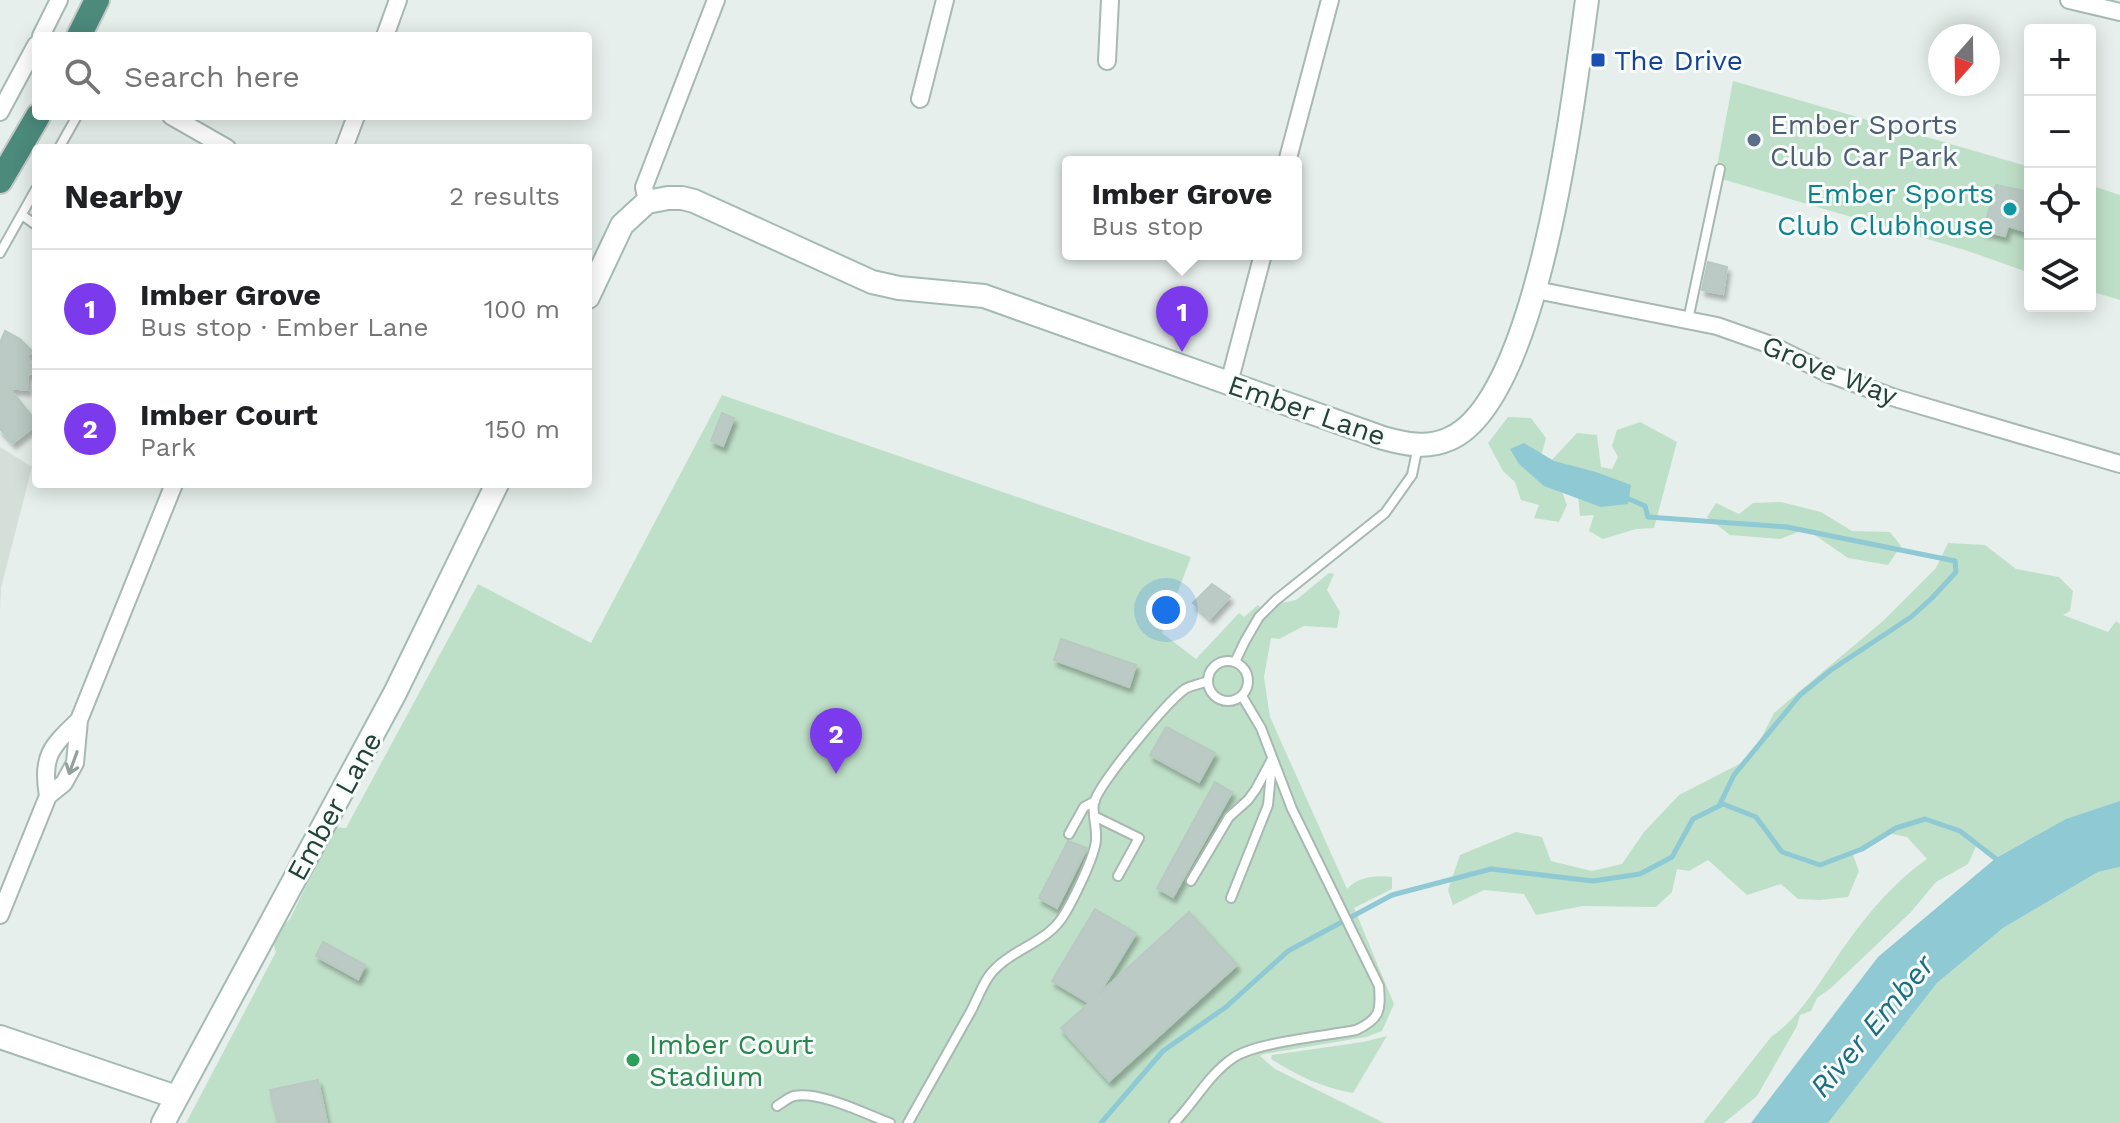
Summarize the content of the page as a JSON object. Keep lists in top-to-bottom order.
{
  "streets": {
    "main road": ["Ember Lane"],
    "street": ["Grove Way"]
  },
  "crossings": [
    ["Grove Way", "Ember Lane"]
  ],
  "water": ["River Ember"],
  "places": {
    "transit": ["The Drive"],
    "other": ["Ember Sports Club Car Park", "Ember Sports Club Clubhouse", "Imber Court Stadium"]
  },
  "north": "bottom",
  "page": {
    "map_buttons": ["+", "−"],
    "search": "Search here",
    "heading": ["Nearby", "2 results"],
    "popup": ["Imber Grove", "Bus stop"],
    "list": [
      {
        "mark": "1",
        "name": "Imber Grove",
        "note": "Bus stop · Ember Lane",
        "value": "100 m"
      },
      {
        "mark": "2",
        "name": "Imber Court",
        "note": "Park",
        "value": "150 m"
      }
    ],
    "pins": ["1", "2"]
  }
}
